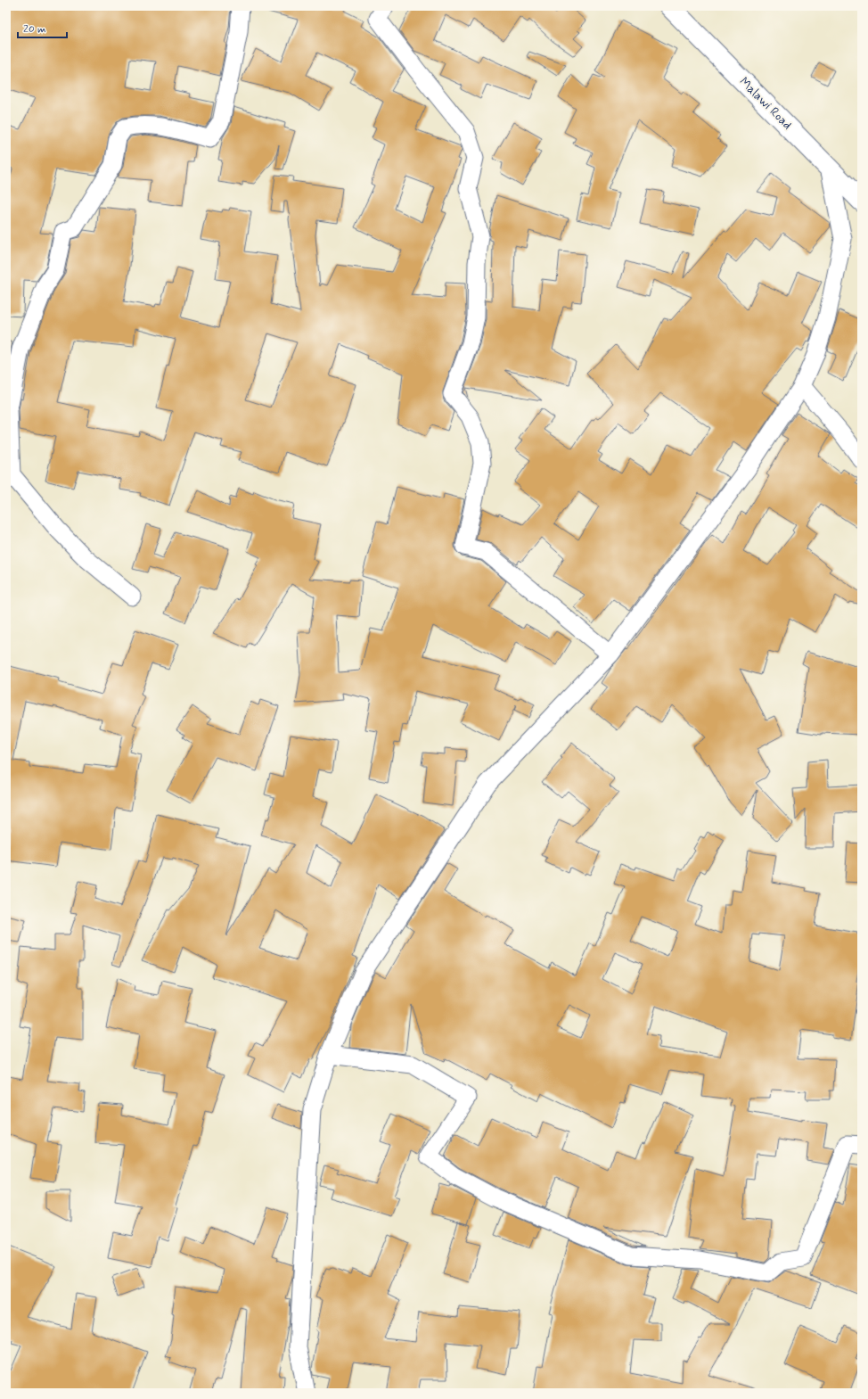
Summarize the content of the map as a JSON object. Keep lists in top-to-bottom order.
{
  "streets": {
    "main road": ["Malawi Road"]
  },
  "scale_bar": "20 m"
}
